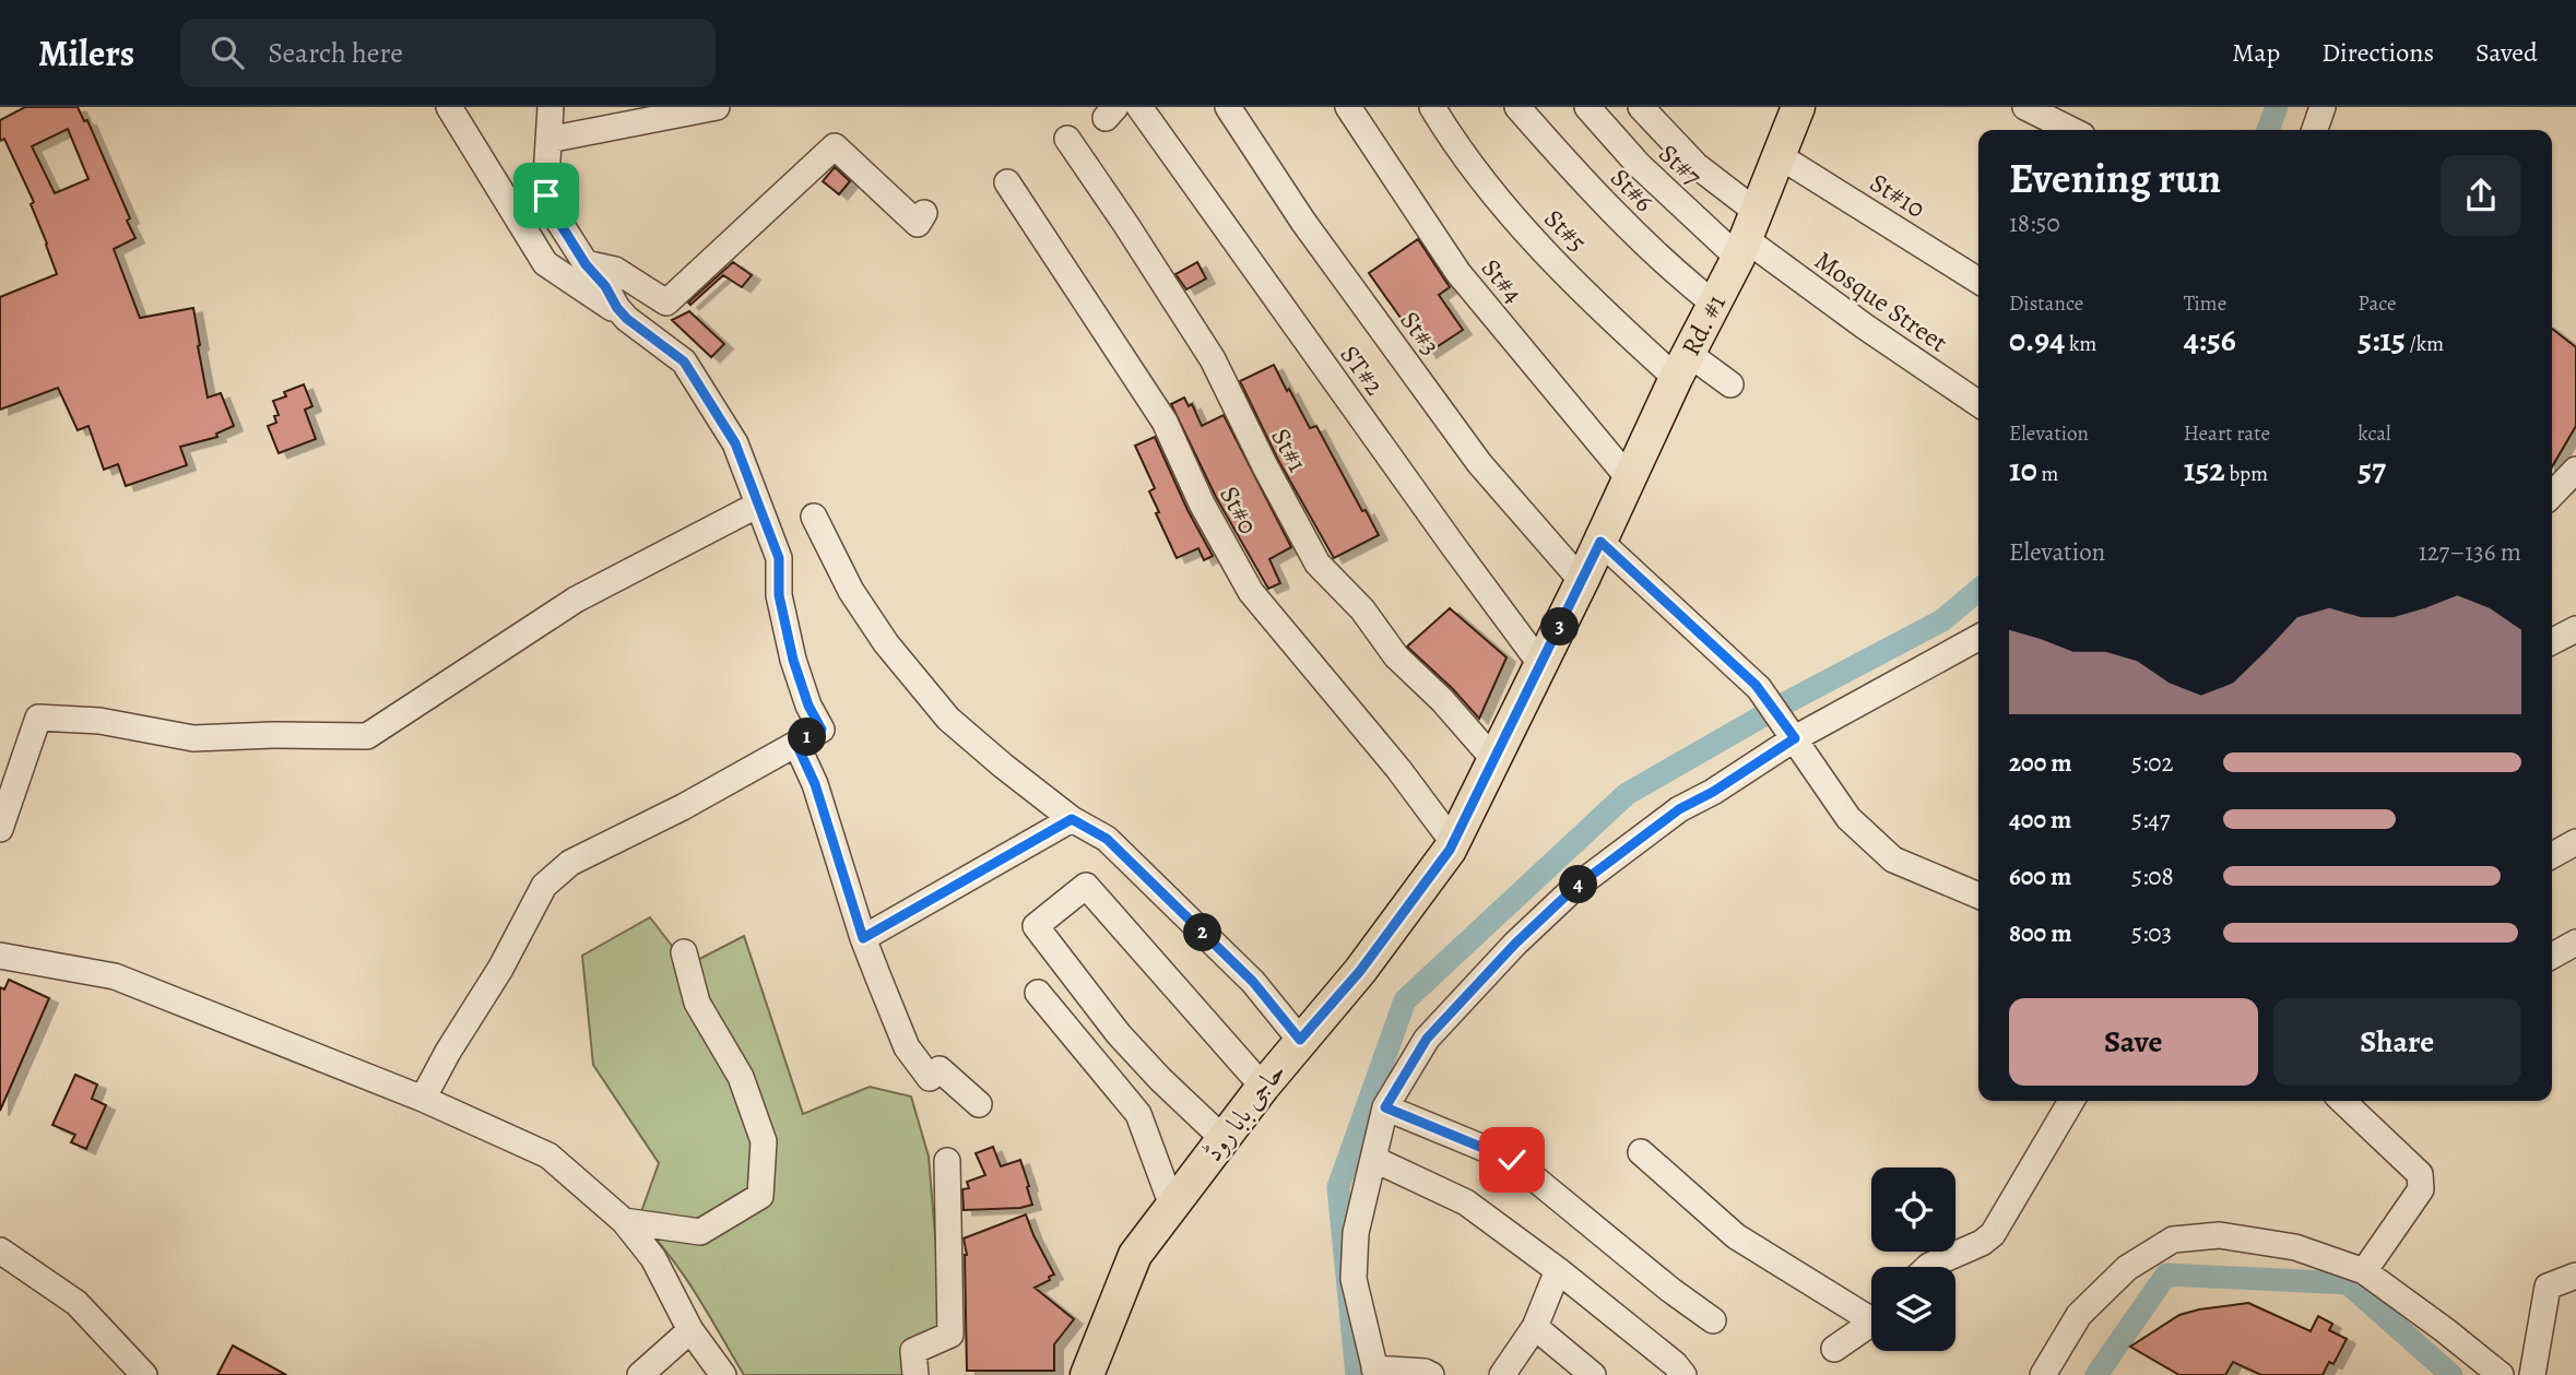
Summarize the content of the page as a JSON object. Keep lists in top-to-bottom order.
{
  "streets": {
    "main road": ["Rd. #1", "حاجی بابا روڈ"],
    "street": [
      "St#7",
      "St#6",
      "St#10",
      "St#5",
      "St#4",
      "Mosque Street",
      "St#3",
      "ST#2",
      "St#1",
      "St#0"
    ]
  },
  "crossings": [
    ["St#7", "Mosque Street"],
    ["St#7", "Rd. #1"],
    ["St#6", "Rd. #1"],
    ["St#10", "Rd. #1"],
    ["St#5", "Rd. #1"],
    ["St#4", "Rd. #1"],
    ["Mosque Street", "Rd. #1"],
    ["Rd. #1", "حاجی بابا روڈ"],
    ["St#3", "حاجی بابا روڈ"],
    ["ST#2", "حاجی بابا روڈ"],
    ["St#1", "حاجی بابا روڈ"],
    ["St#0", "حاجی بابا روڈ"]
  ],
  "page": {
    "header": "Milers",
    "search": "Search here",
    "nav": ["Map", "Directions", "Saved"],
    "heading": ["Evening run", "18:50"],
    "stats": [
      ["Distance", "0.94 km"],
      ["Time", "4:56"],
      ["Pace", "5:15 /km"],
      ["Elevation", "10 m"],
      ["Heart rate", "152 bpm"],
      ["kcal", "57"]
    ],
    "chart": ["Elevation", "127–136 m"],
    "pins": [
      "3",
      "1",
      "4",
      "2"
    ],
    "list": [
      {
        "name": "200 m",
        "note": "5:02"
      },
      {
        "name": "400 m",
        "note": "5:47"
      },
      {
        "name": "600 m",
        "note": "5:08"
      },
      {
        "name": "800 m",
        "note": "5:03"
      }
    ],
    "buttons": ["Save", "Share"]
  }
}
